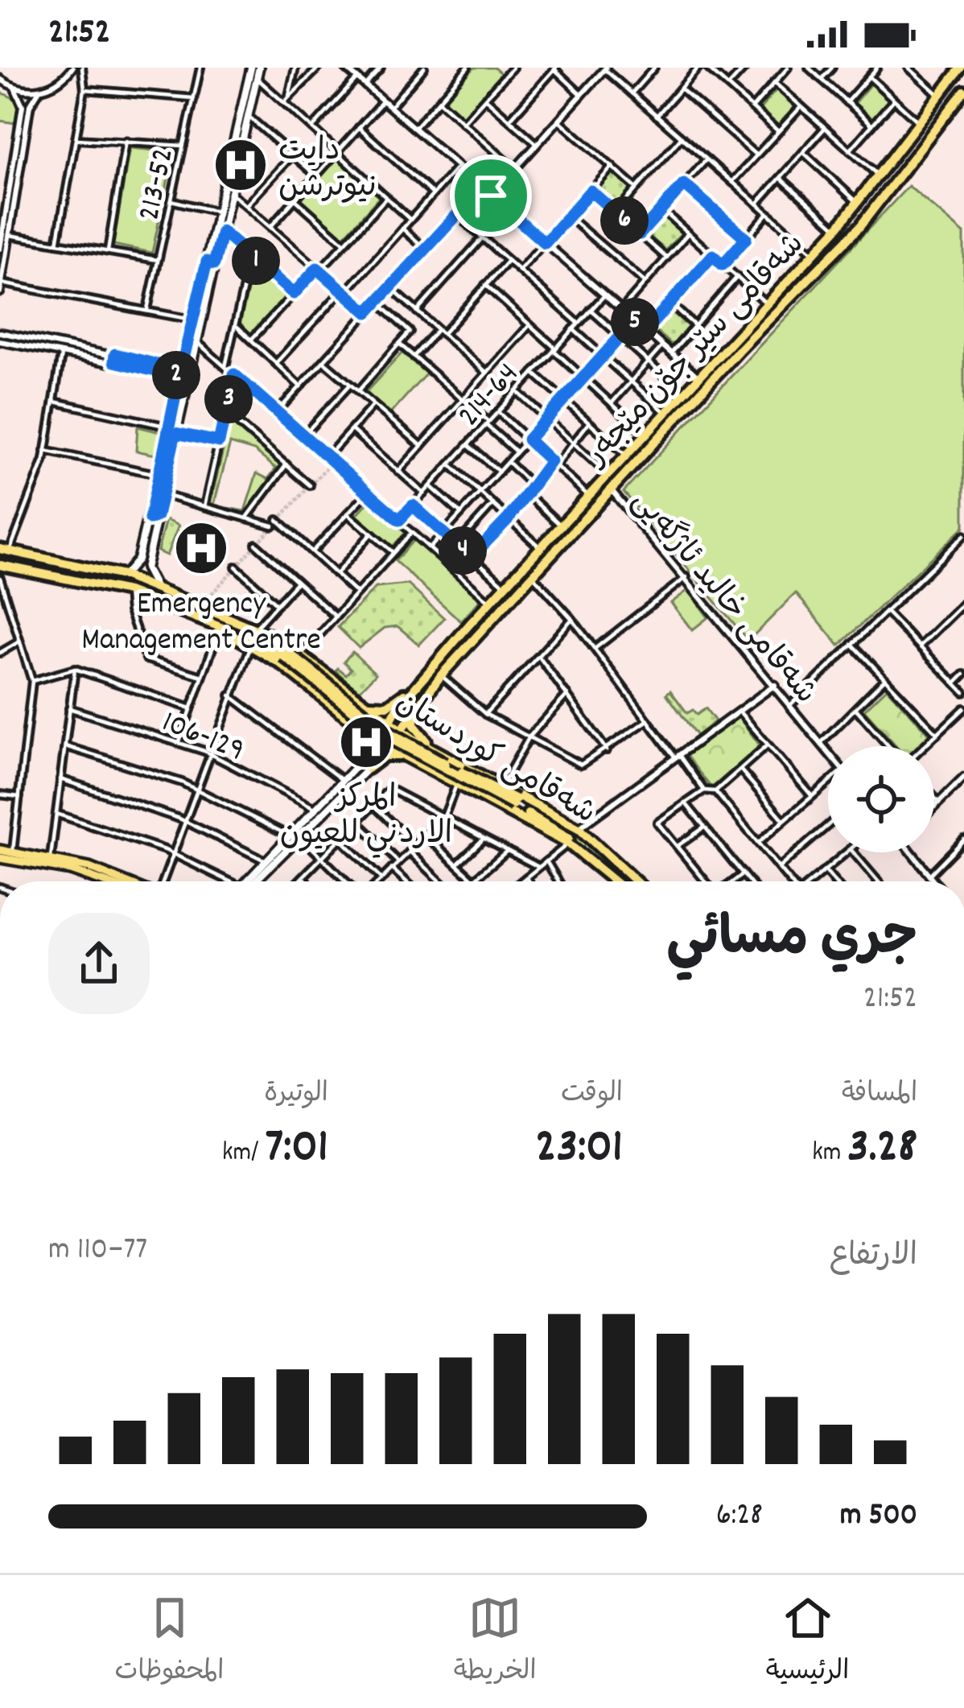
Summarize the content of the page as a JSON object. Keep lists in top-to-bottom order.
{
  "streets": {
    "highway": ["شەقامی سێر جۆن مێجەر", "شەقامی کوردستان"],
    "street": [
      "213-52",
      "214-64",
      "شەقامی خالید ئاژگەیی",
      "106-129"
    ]
  },
  "crossings": [
    ["شەقامی سێر جۆن مێجەر", "شەقامی خالید ئاژگەیی"],
    ["شەقامی سێر جۆن مێجەر", "شەقامی کوردستان"]
  ],
  "places": {
    "hospital": ["دايت نيوترشن", "Emergency Management Centre", "المركز الاردني للعيون"]
  },
  "page": {
    "status": "21:52",
    "pins": [
      "6",
      "1",
      "5",
      "2",
      "3",
      "4"
    ],
    "heading": ["جري مسائي", "21:52"],
    "stats": [
      ["المسافة", "3.28 km"],
      ["الوقت", "23:01"],
      ["الوتيرة", "7:01 /km"]
    ],
    "chart": ["الارتفاع", "77–110 m"],
    "list": [
      {
        "name": "500 m",
        "note": "6:28"
      }
    ],
    "tabs": ["الرئيسية", "الخريطة", "المحفوظات"]
  }
}
